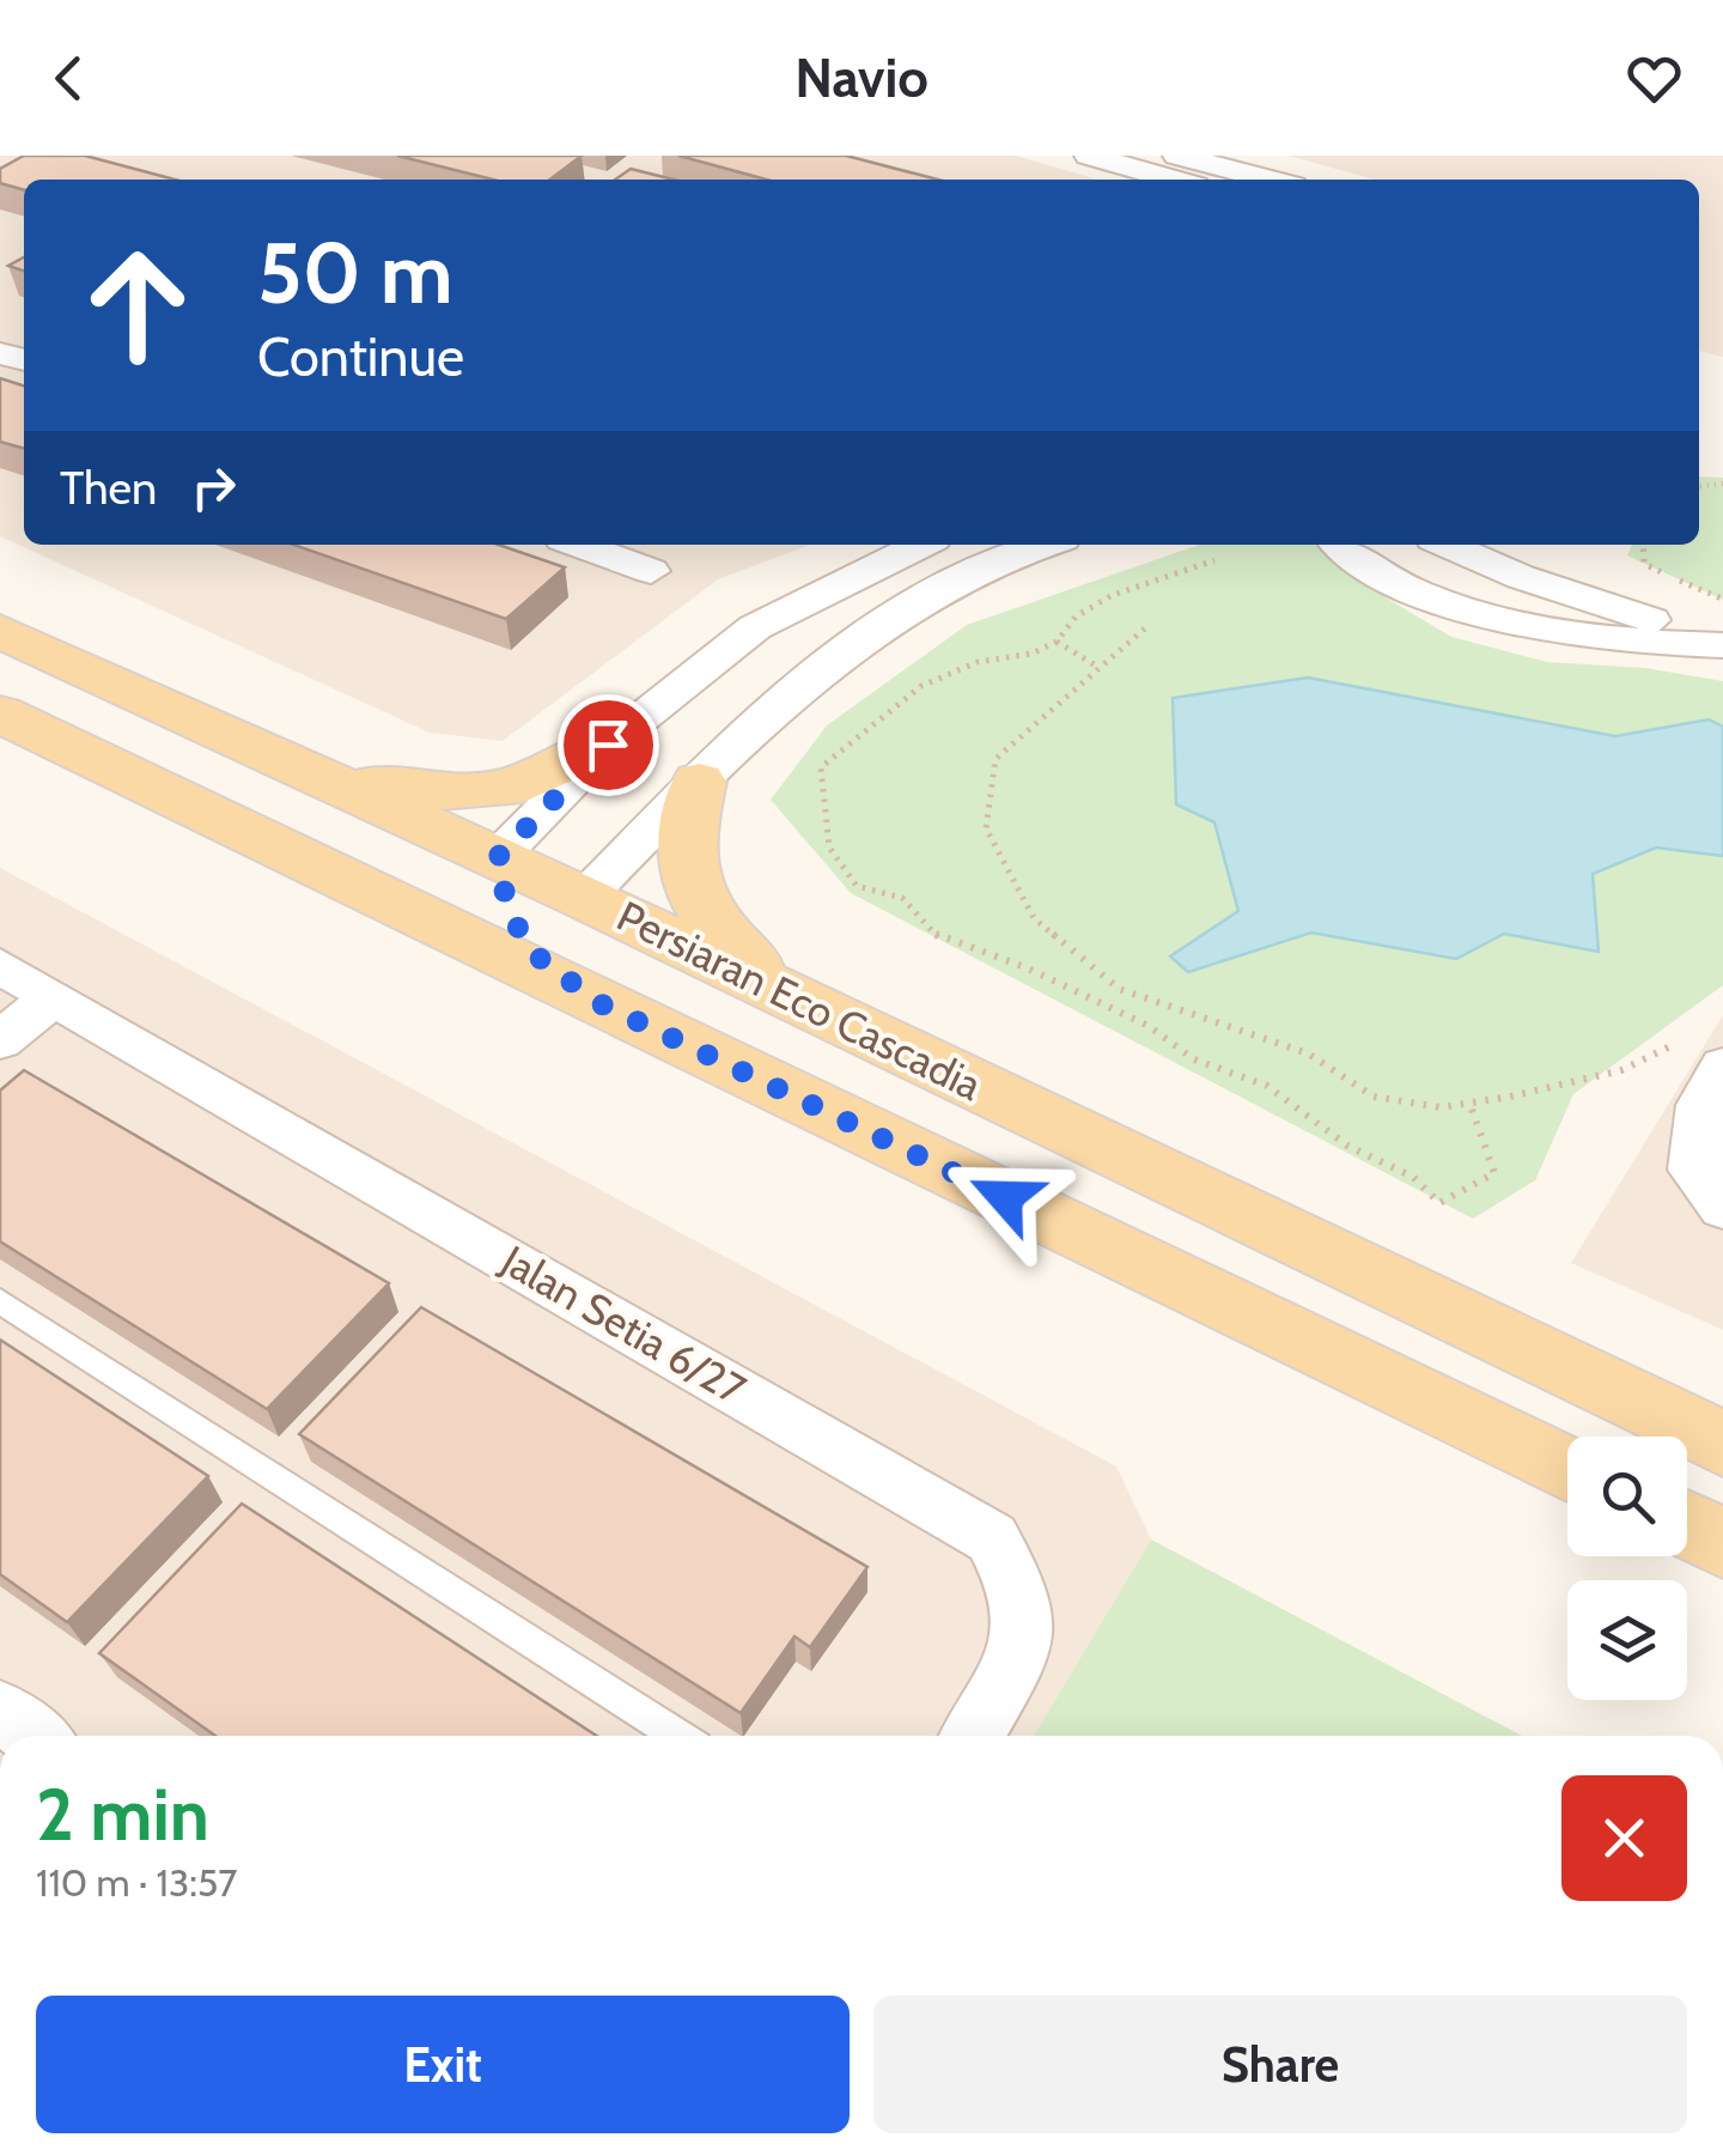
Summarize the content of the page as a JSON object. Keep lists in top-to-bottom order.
{
  "streets": {
    "main road": ["Persiaran Eco Cascadia"],
    "street": ["Jalan Setia 6/27"]
  },
  "page": {
    "header": "Navio",
    "turn": ["50 m", "Continue"],
    "then": "Then",
    "heading": ["2 min", "110 m · 13:57"],
    "buttons": ["Exit", "Share"]
  }
}
